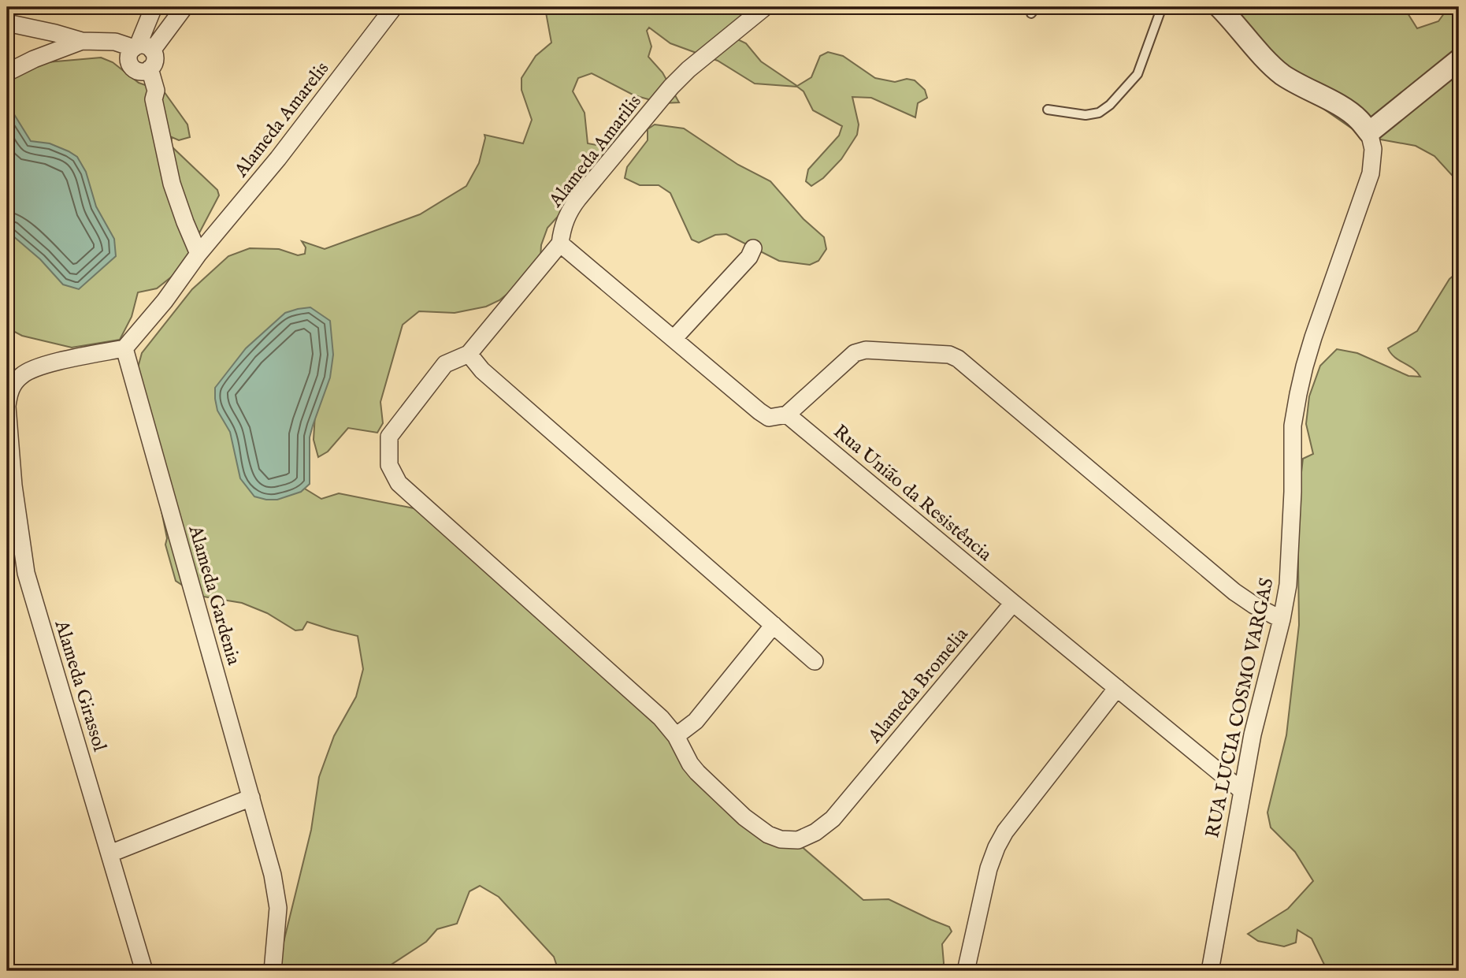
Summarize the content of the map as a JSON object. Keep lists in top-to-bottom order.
{
  "streets": {
    "street": [
      "Alameda Amarelis",
      "Alameda Amarilis",
      "Rua União da Resistência",
      "Alameda Gardenia",
      "Alameda Bromelia",
      "Alameda Girassol",
      "RUA LUCIA COSMO VARGAS"
    ]
  },
  "crossings": [
    ["Alameda Amarilis", "Alameda Bromelia"],
    ["Rua União da Resistência", "Alameda Bromelia"],
    ["Alameda Gardenia", "Alameda Girassol"]
  ]
}
